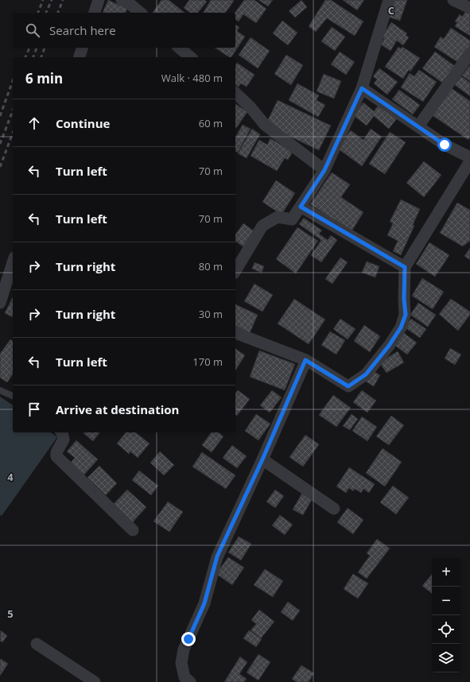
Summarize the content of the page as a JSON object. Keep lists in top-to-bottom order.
{
  "page": {
    "search": "Search here",
    "heading": ["6 min", "Walk · 480 m"],
    "list": [
      ["Continue", "60 m"],
      ["Turn left", "70 m"],
      ["Turn left", "70 m"],
      ["Turn right", "80 m"],
      ["Turn right", "30 m"],
      ["Turn left", "170 m"],
      "Arrive at destination"
    ],
    "map_buttons": ["+", "−"]
  },
  "grid": {
    "columns": ["C"],
    "rows": ["4", "5"]
  }
}
